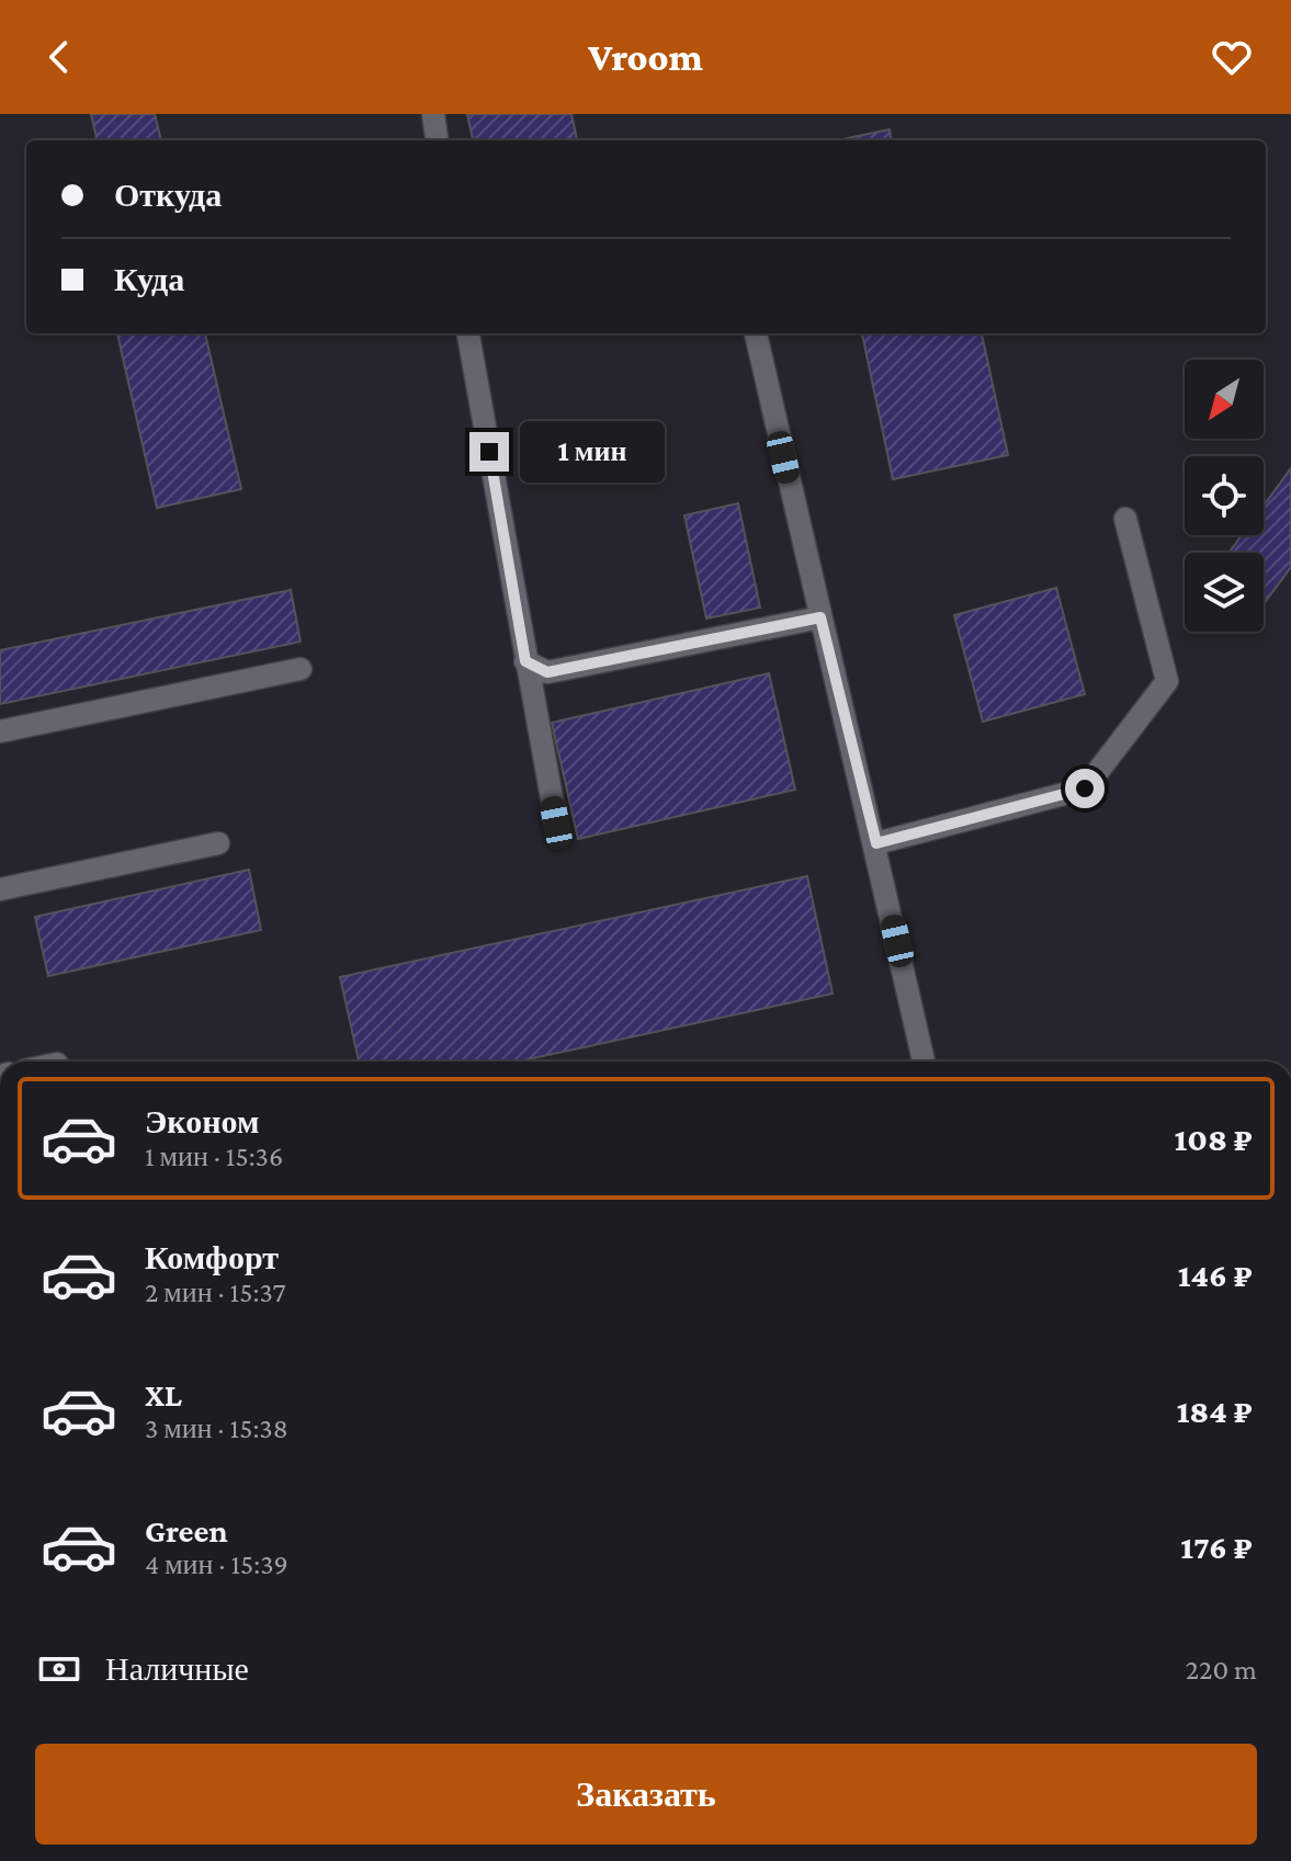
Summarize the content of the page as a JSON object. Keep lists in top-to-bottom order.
{
  "north": "bottom left",
  "page": {
    "header": "Vroom",
    "banner": ["Откуда", "Куда"],
    "bubble": "1 мин",
    "list": [
      {
        "name": "Эконом",
        "note": "1 мин · 15:36",
        "value": "108 ₽"
      },
      {
        "name": "Комфорт",
        "note": "2 мин · 15:37",
        "value": "146 ₽"
      },
      {
        "name": "XL",
        "note": "3 мин · 15:38",
        "value": "184 ₽"
      },
      {
        "name": "Green",
        "note": "4 мин · 15:39",
        "value": "176 ₽"
      }
    ],
    "pay": ["Наличные", "220 m"],
    "buttons": "Заказать"
  }
}
